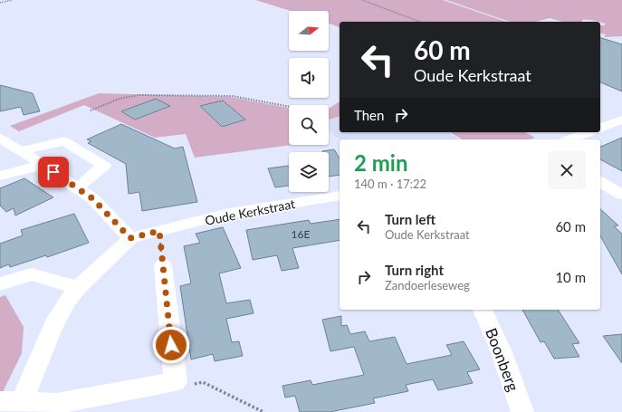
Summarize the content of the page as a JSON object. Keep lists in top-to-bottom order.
{
  "streets": {
    "street": ["Oude Kerkstraat", "Boonberg"]
  },
  "house_numbers": ["16E"],
  "north": "right",
  "page": {
    "turn": ["60 m", "Oude Kerkstraat"],
    "then": "Then",
    "heading": ["2 min", "140 m · 17:22"],
    "list": [
      {
        "name": "Turn left",
        "note": "Oude Kerkstraat",
        "value": "60 m"
      },
      {
        "name": "Turn right",
        "note": "Zandoerleseweg",
        "value": "10 m"
      }
    ]
  }
}
